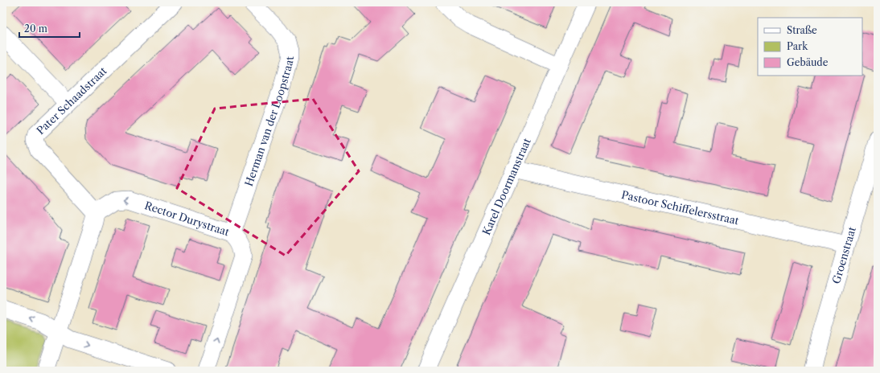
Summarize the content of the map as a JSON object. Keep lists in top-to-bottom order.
{
  "streets": {
    "street": [
      "Pater Schaadstraat",
      "Herman van der Loopstraat",
      "Karel Doormanstraat",
      "Pastoor Schiffelersstraat",
      "Rector Durystraat",
      "Groenstraat"
    ]
  },
  "crossings": [
    ["Pater Schaadstraat", "Rector Durystraat"],
    ["Herman van der Loopstraat", "Rector Durystraat"],
    ["Karel Doormanstraat", "Pastoor Schiffelersstraat"],
    ["Pastoor Schiffelersstraat", "Groenstraat"]
  ],
  "legend": ["Straße", "Park", "Gebäude"],
  "scale_bar": "20 m"
}
